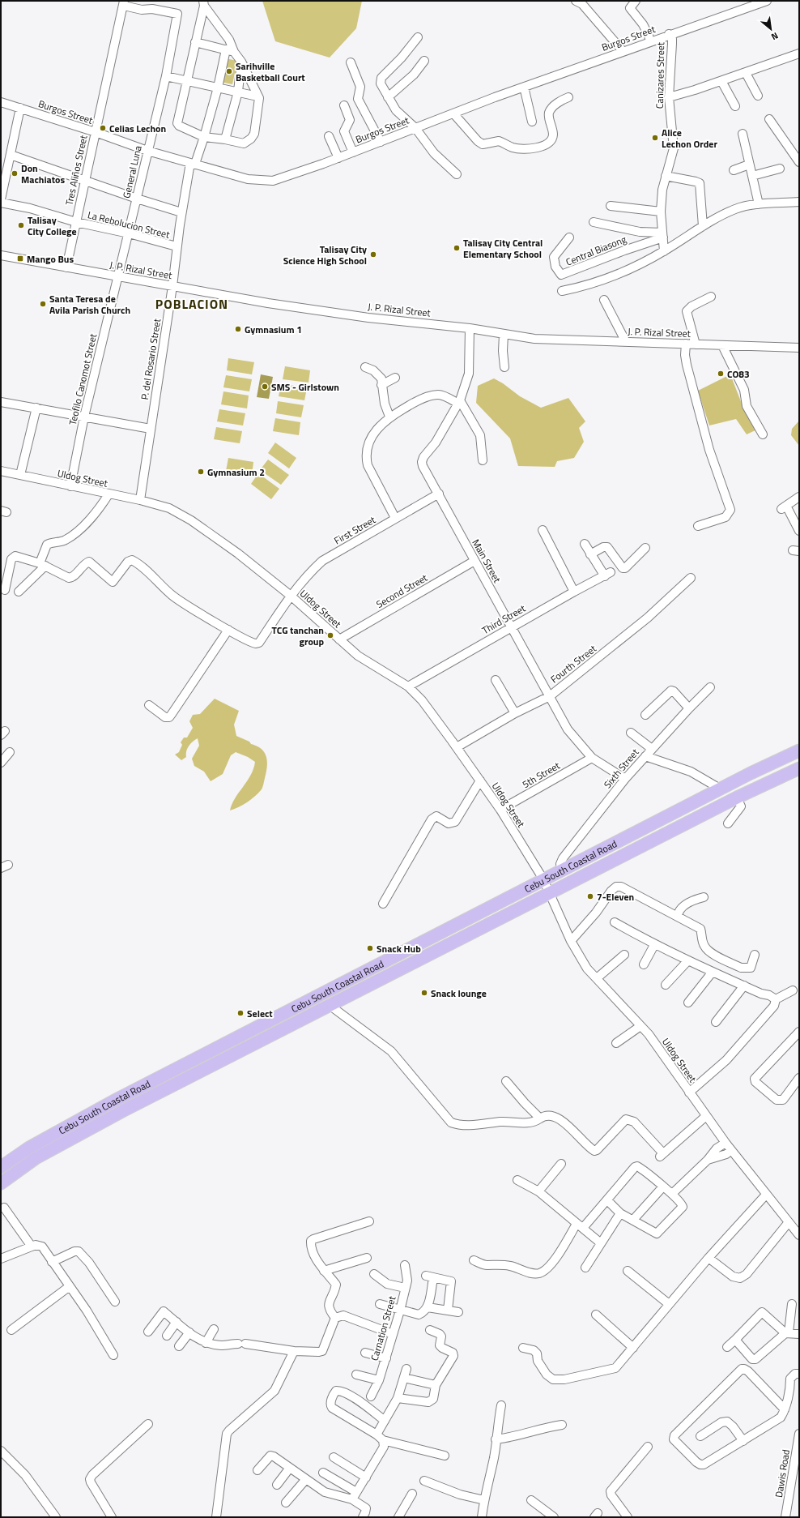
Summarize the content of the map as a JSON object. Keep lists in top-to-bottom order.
{
  "streets": {
    "highway": ["Cebu South Coastal Road"],
    "street": [
      "Burgos Street",
      "Canizares Street",
      "Tres Aliños Street",
      "General Luna",
      "La Rebolucion Street",
      "Central Biasong",
      "J. P. Rizal Street",
      "P. del Rosario Street",
      "Teofilo Canomot Street",
      "Uldog Street",
      "First Street",
      "Main Street",
      "Second Street",
      "Third Street",
      "Fourth Street",
      "Sixth Street",
      "5th Street",
      "Carnation Street",
      "Dawis Road"
    ]
  },
  "crossings": [
    ["Burgos Street", "Canizares Street"],
    ["Burgos Street", "Tres Aliños Street"],
    ["Burgos Street", "General Luna"],
    ["Burgos Street", "P. del Rosario Street"],
    ["Canizares Street", "Central Biasong"],
    ["Tres Aliños Street", "General Luna"],
    ["Tres Aliños Street", "La Rebolucion Street"],
    ["Tres Aliños Street", "J. P. Rizal Street"],
    ["General Luna", "La Rebolucion Street"],
    ["General Luna", "J. P. Rizal Street"],
    ["General Luna", "Teofilo Canomot Street"],
    ["La Rebolucion Street", "P. del Rosario Street"],
    ["J. P. Rizal Street", "P. del Rosario Street"],
    ["J. P. Rizal Street", "Teofilo Canomot Street"],
    ["J. P. Rizal Street", "Main Street"],
    ["P. del Rosario Street", "Uldog Street"],
    ["Teofilo Canomot Street", "Uldog Street"],
    ["Uldog Street", "First Street"],
    ["Uldog Street", "Second Street"],
    ["Uldog Street", "Third Street"],
    ["Uldog Street", "Fourth Street"],
    ["Uldog Street", "5th Street"],
    ["Uldog Street", "Cebu South Coastal Road"],
    ["First Street", "Main Street"],
    ["Main Street", "Second Street"],
    ["Main Street", "Third Street"],
    ["Main Street", "Fourth Street"],
    ["Main Street", "Sixth Street"],
    ["Main Street", "5th Street"],
    ["Sixth Street", "Cebu South Coastal Road"]
  ],
  "districts": ["POBLACION"],
  "places": {
    "other": [
      "Sarihville Basketball Court",
      "Celias Lechon",
      "Alice Lechon Order",
      "Don Machiatos",
      "Talisay City College",
      "Talisay City Central Elementary School",
      "Talisay City Science High School",
      "Santa Teresa de Avila Parish Church",
      "Gymnasium 1",
      "CO83",
      "SMS - Girlstown",
      "Gymnasium 2",
      "TCG tanchan group",
      "7-Eleven",
      "Snack Hub",
      "Snack lounge",
      "Select"
    ],
    "transit": ["Mango Bus"]
  },
  "north": "bottom right"
}
